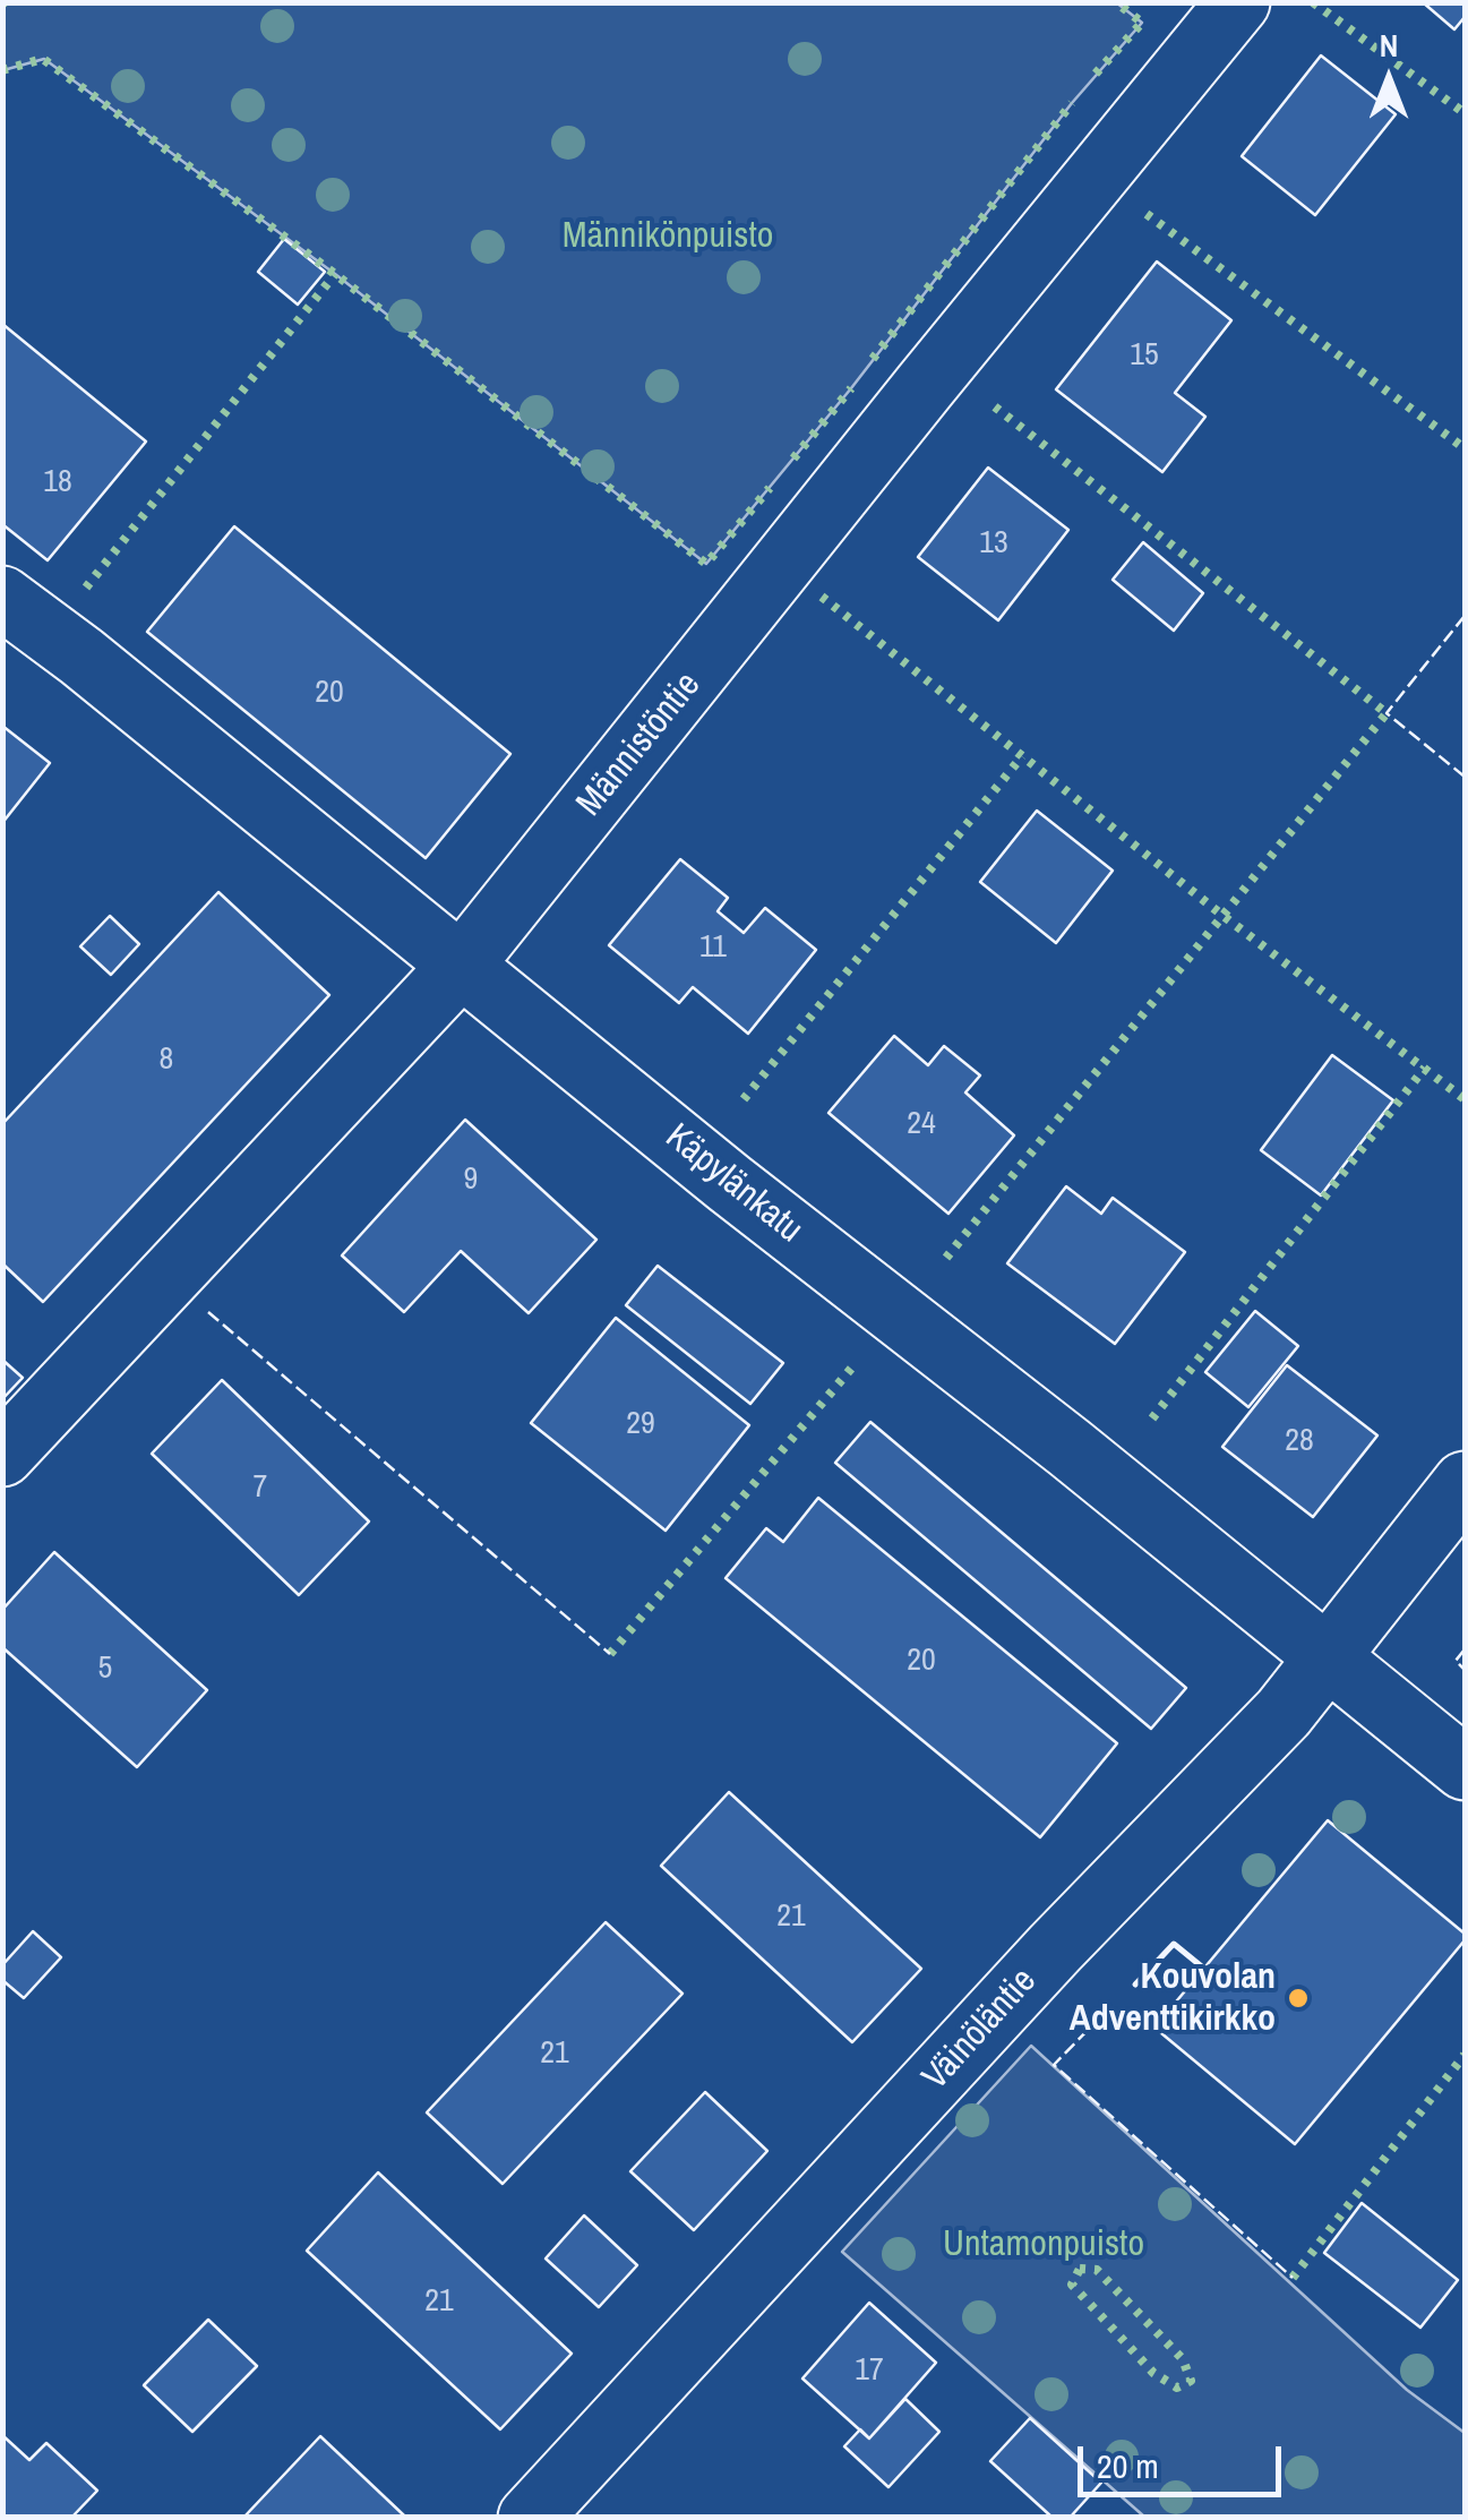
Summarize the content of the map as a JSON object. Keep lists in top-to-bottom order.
{
  "streets": {
    "street": ["Männistöntie", "Käpylänkatu", "Väinöläntie"]
  },
  "crossings": [
    ["Männistöntie", "Käpylänkatu"],
    ["Käpylänkatu", "Väinöläntie"]
  ],
  "parks": ["Männikönpuisto", "Untamonpuisto"],
  "places": ["Kouvolan Adventtikirkko"],
  "house_numbers": [
    "15",
    "18",
    "13",
    "20",
    "11",
    "8",
    "24",
    "9",
    "29",
    "28",
    "7",
    "20",
    "5",
    "21",
    "21",
    "21",
    "17"
  ],
  "scale_bar": "20 m",
  "north": "top"
}
